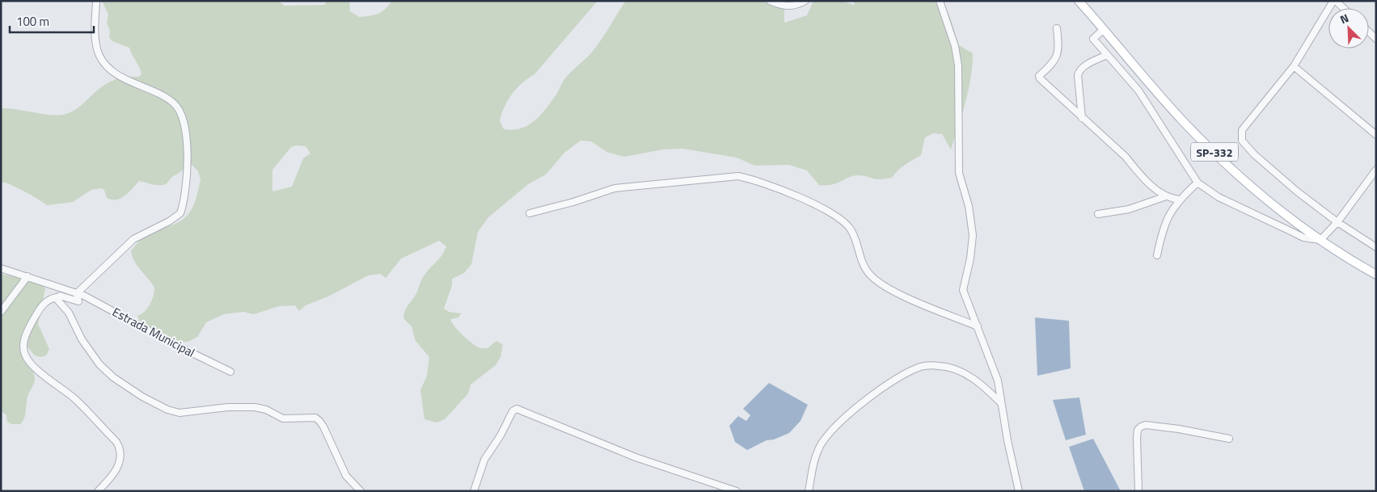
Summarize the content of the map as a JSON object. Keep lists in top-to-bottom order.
{
  "streets": {
    "main road": ["SP-332"],
    "street": ["Estrada Municipal"]
  },
  "scale_bar": "100 m",
  "north": "top left"
}
